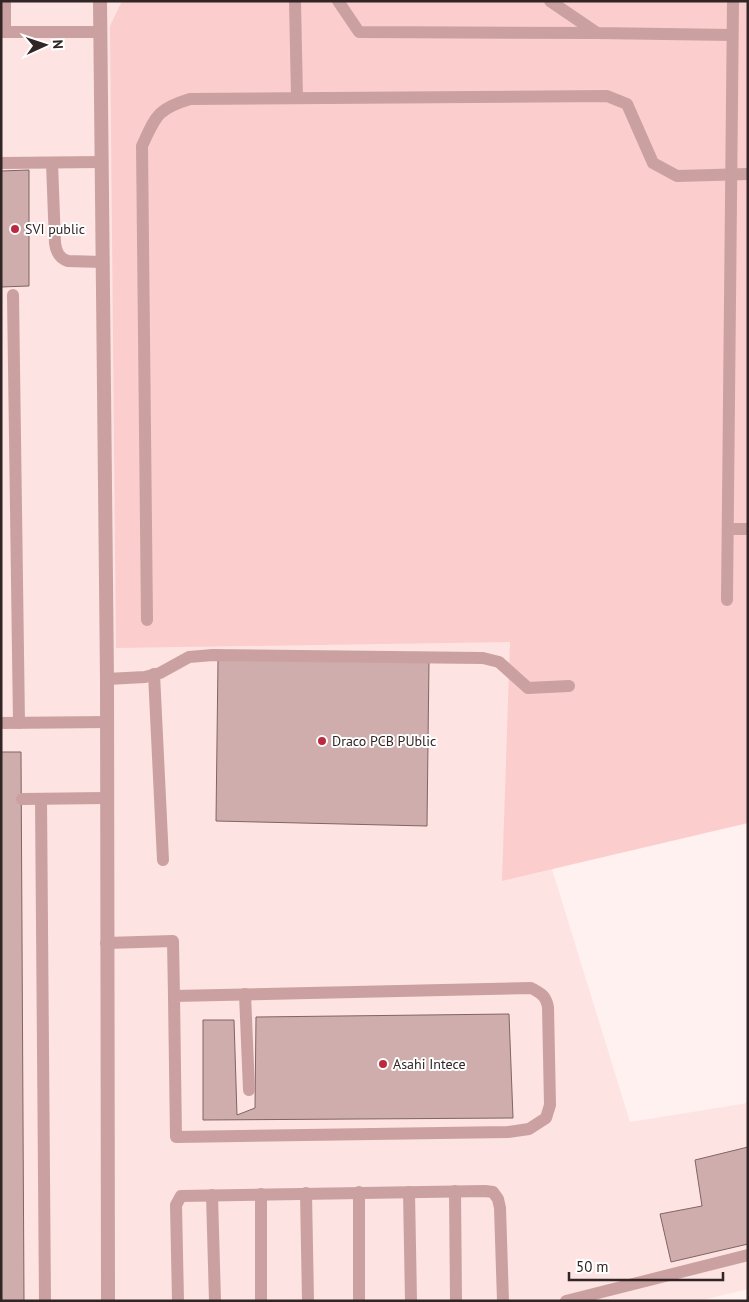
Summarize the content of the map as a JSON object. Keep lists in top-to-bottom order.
{
  "places": ["SVI public", "Draco PCB PUblic", "Asahi Intece"],
  "scale_bar": "50 m",
  "north": "right"
}
